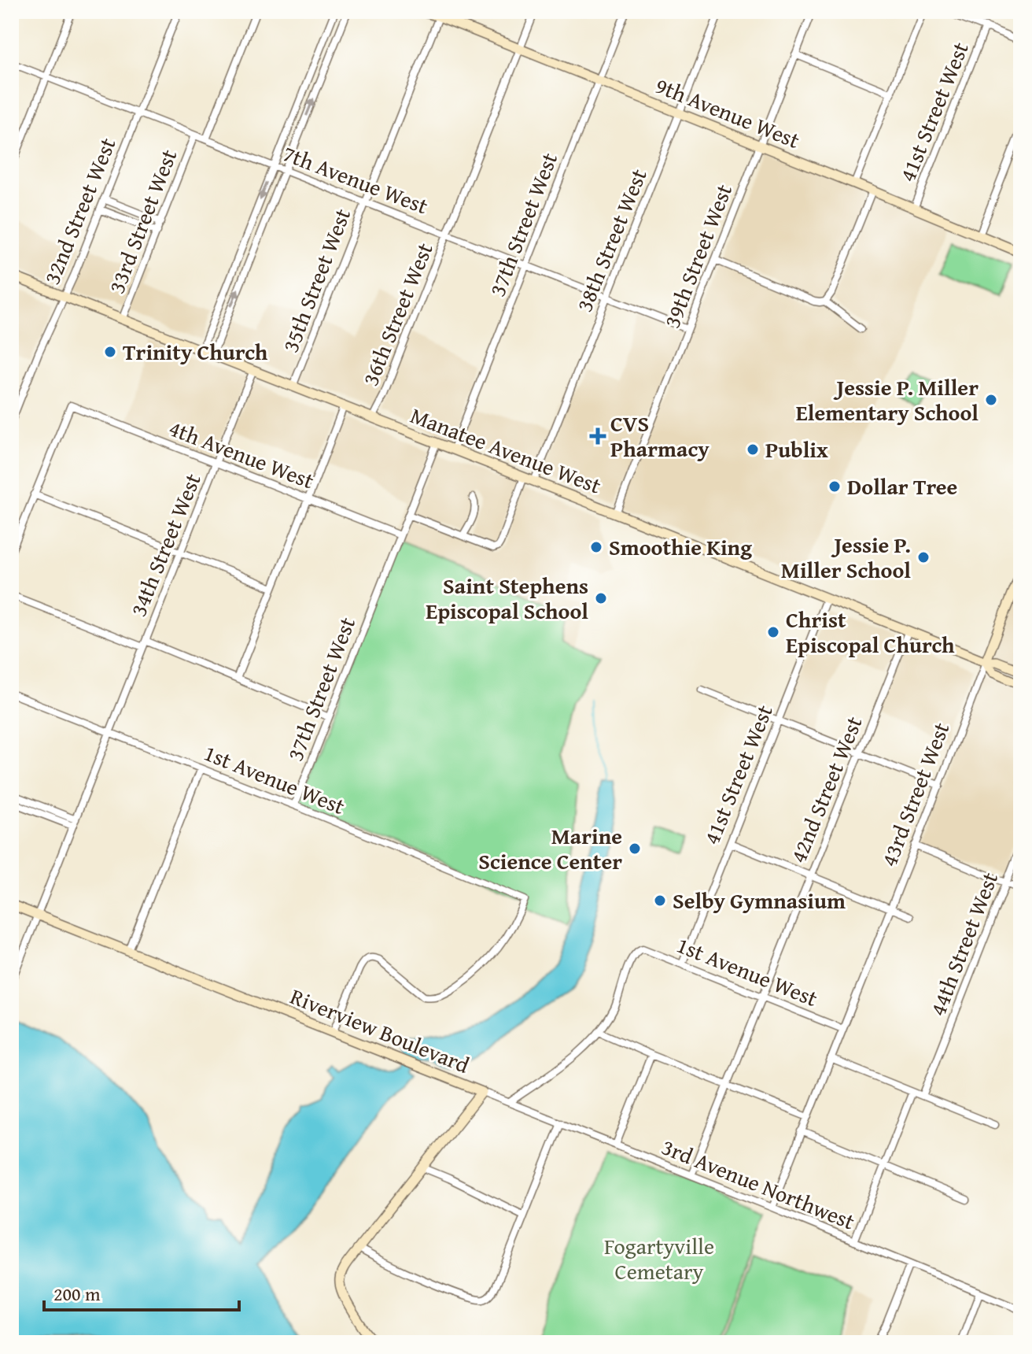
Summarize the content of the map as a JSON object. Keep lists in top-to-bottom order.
{
  "streets": {
    "street": [
      "41st Street West",
      "9th Avenue West",
      "7th Avenue West",
      "32nd Street West",
      "33rd Street West",
      "37th Street West",
      "38th Street West",
      "39th Street West",
      "35th Street West",
      "36th Street West",
      "Manatee Avenue West",
      "4th Avenue West",
      "34th Street West",
      "1st Avenue West",
      "42nd Street West",
      "43rd Street West",
      "44th Street West",
      "Riverview Boulevard",
      "3rd Avenue Northwest"
    ]
  },
  "crossings": [
    ["41st Street West", "9th Avenue West"],
    ["41st Street West", "Manatee Avenue West"],
    ["41st Street West", "1st Avenue West"],
    ["9th Avenue West", "37th Street West"],
    ["9th Avenue West", "38th Street West"],
    ["9th Avenue West", "39th Street West"],
    ["9th Avenue West", "35th Street West"],
    ["9th Avenue West", "36th Street West"],
    ["7th Avenue West", "32nd Street West"],
    ["7th Avenue West", "33rd Street West"],
    ["7th Avenue West", "37th Street West"],
    ["7th Avenue West", "38th Street West"],
    ["7th Avenue West", "39th Street West"],
    ["7th Avenue West", "35th Street West"],
    ["7th Avenue West", "36th Street West"],
    ["32nd Street West", "Manatee Avenue West"],
    ["33rd Street West", "Manatee Avenue West"],
    ["37th Street West", "Manatee Avenue West"],
    ["37th Street West", "4th Avenue West"],
    ["37th Street West", "1st Avenue West"],
    ["38th Street West", "Manatee Avenue West"],
    ["39th Street West", "Manatee Avenue West"],
    ["35th Street West", "Manatee Avenue West"],
    ["36th Street West", "Manatee Avenue West"],
    ["36th Street West", "4th Avenue West"],
    ["Manatee Avenue West", "34th Street West"],
    ["Manatee Avenue West", "42nd Street West"],
    ["Manatee Avenue West", "43rd Street West"],
    ["4th Avenue West", "34th Street West"],
    ["34th Street West", "1st Avenue West"],
    ["34th Street West", "Riverview Boulevard"],
    ["1st Avenue West", "42nd Street West"],
    ["1st Avenue West", "43rd Street West"],
    ["1st Avenue West", "Riverview Boulevard"],
    ["42nd Street West", "3rd Avenue Northwest"],
    ["43rd Street West", "3rd Avenue Northwest"],
    ["Riverview Boulevard", "3rd Avenue Northwest"]
  ],
  "parks": ["Fogartyville Cemetary"],
  "places": {
    "other": [
      "Trinity Church",
      "Jessie P. Miller Elementary School",
      "Publix",
      "Dollar Tree",
      "Smoothie King",
      "Jessie P. Miller School",
      "Saint Stephens Episcopal School",
      "Christ Episcopal Church",
      "Marine Science Center",
      "Selby Gymnasium"
    ],
    "health": ["CVS Pharmacy"]
  },
  "scale_bar": "200 m"
}
